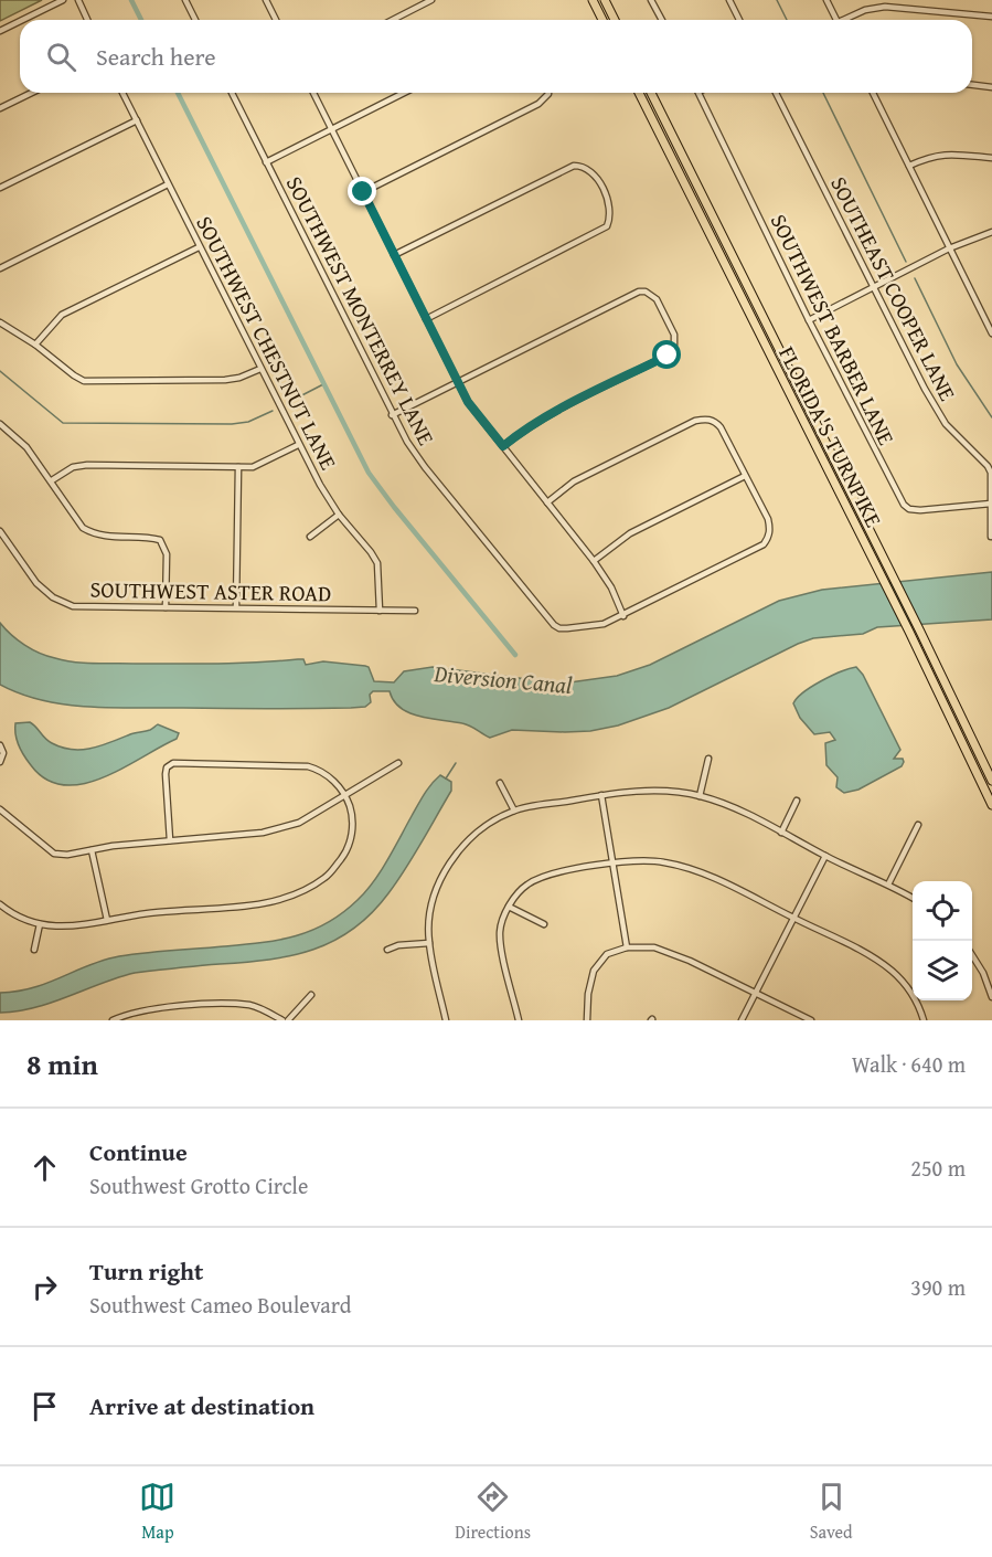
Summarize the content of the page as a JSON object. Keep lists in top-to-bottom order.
{
  "streets": {
    "highway": ["FLORIDA'S TURNPIKE"],
    "street": [
      "SOUTHEAST COOPER LANE",
      "SOUTHWEST MONTERREY LANE",
      "SOUTHWEST BARBER LANE",
      "SOUTHWEST CHESTNUT LANE",
      "SOUTHWEST ASTER ROAD"
    ]
  },
  "crossings": [
    ["SOUTHEAST COOPER LANE", "SOUTHWEST BARBER LANE"],
    ["SOUTHWEST CHESTNUT LANE", "SOUTHWEST ASTER ROAD"]
  ],
  "water": ["Diversion Canal"],
  "page": {
    "search": "Search here",
    "heading": ["8 min", "Walk · 640 m"],
    "list": [
      ["Continue", "Southwest Grotto Circle", "250 m"],
      ["Turn right", "Southwest Cameo Boulevard", "390 m"],
      "Arrive at destination"
    ],
    "nav": ["Map", "Directions", "Saved"]
  }
}
